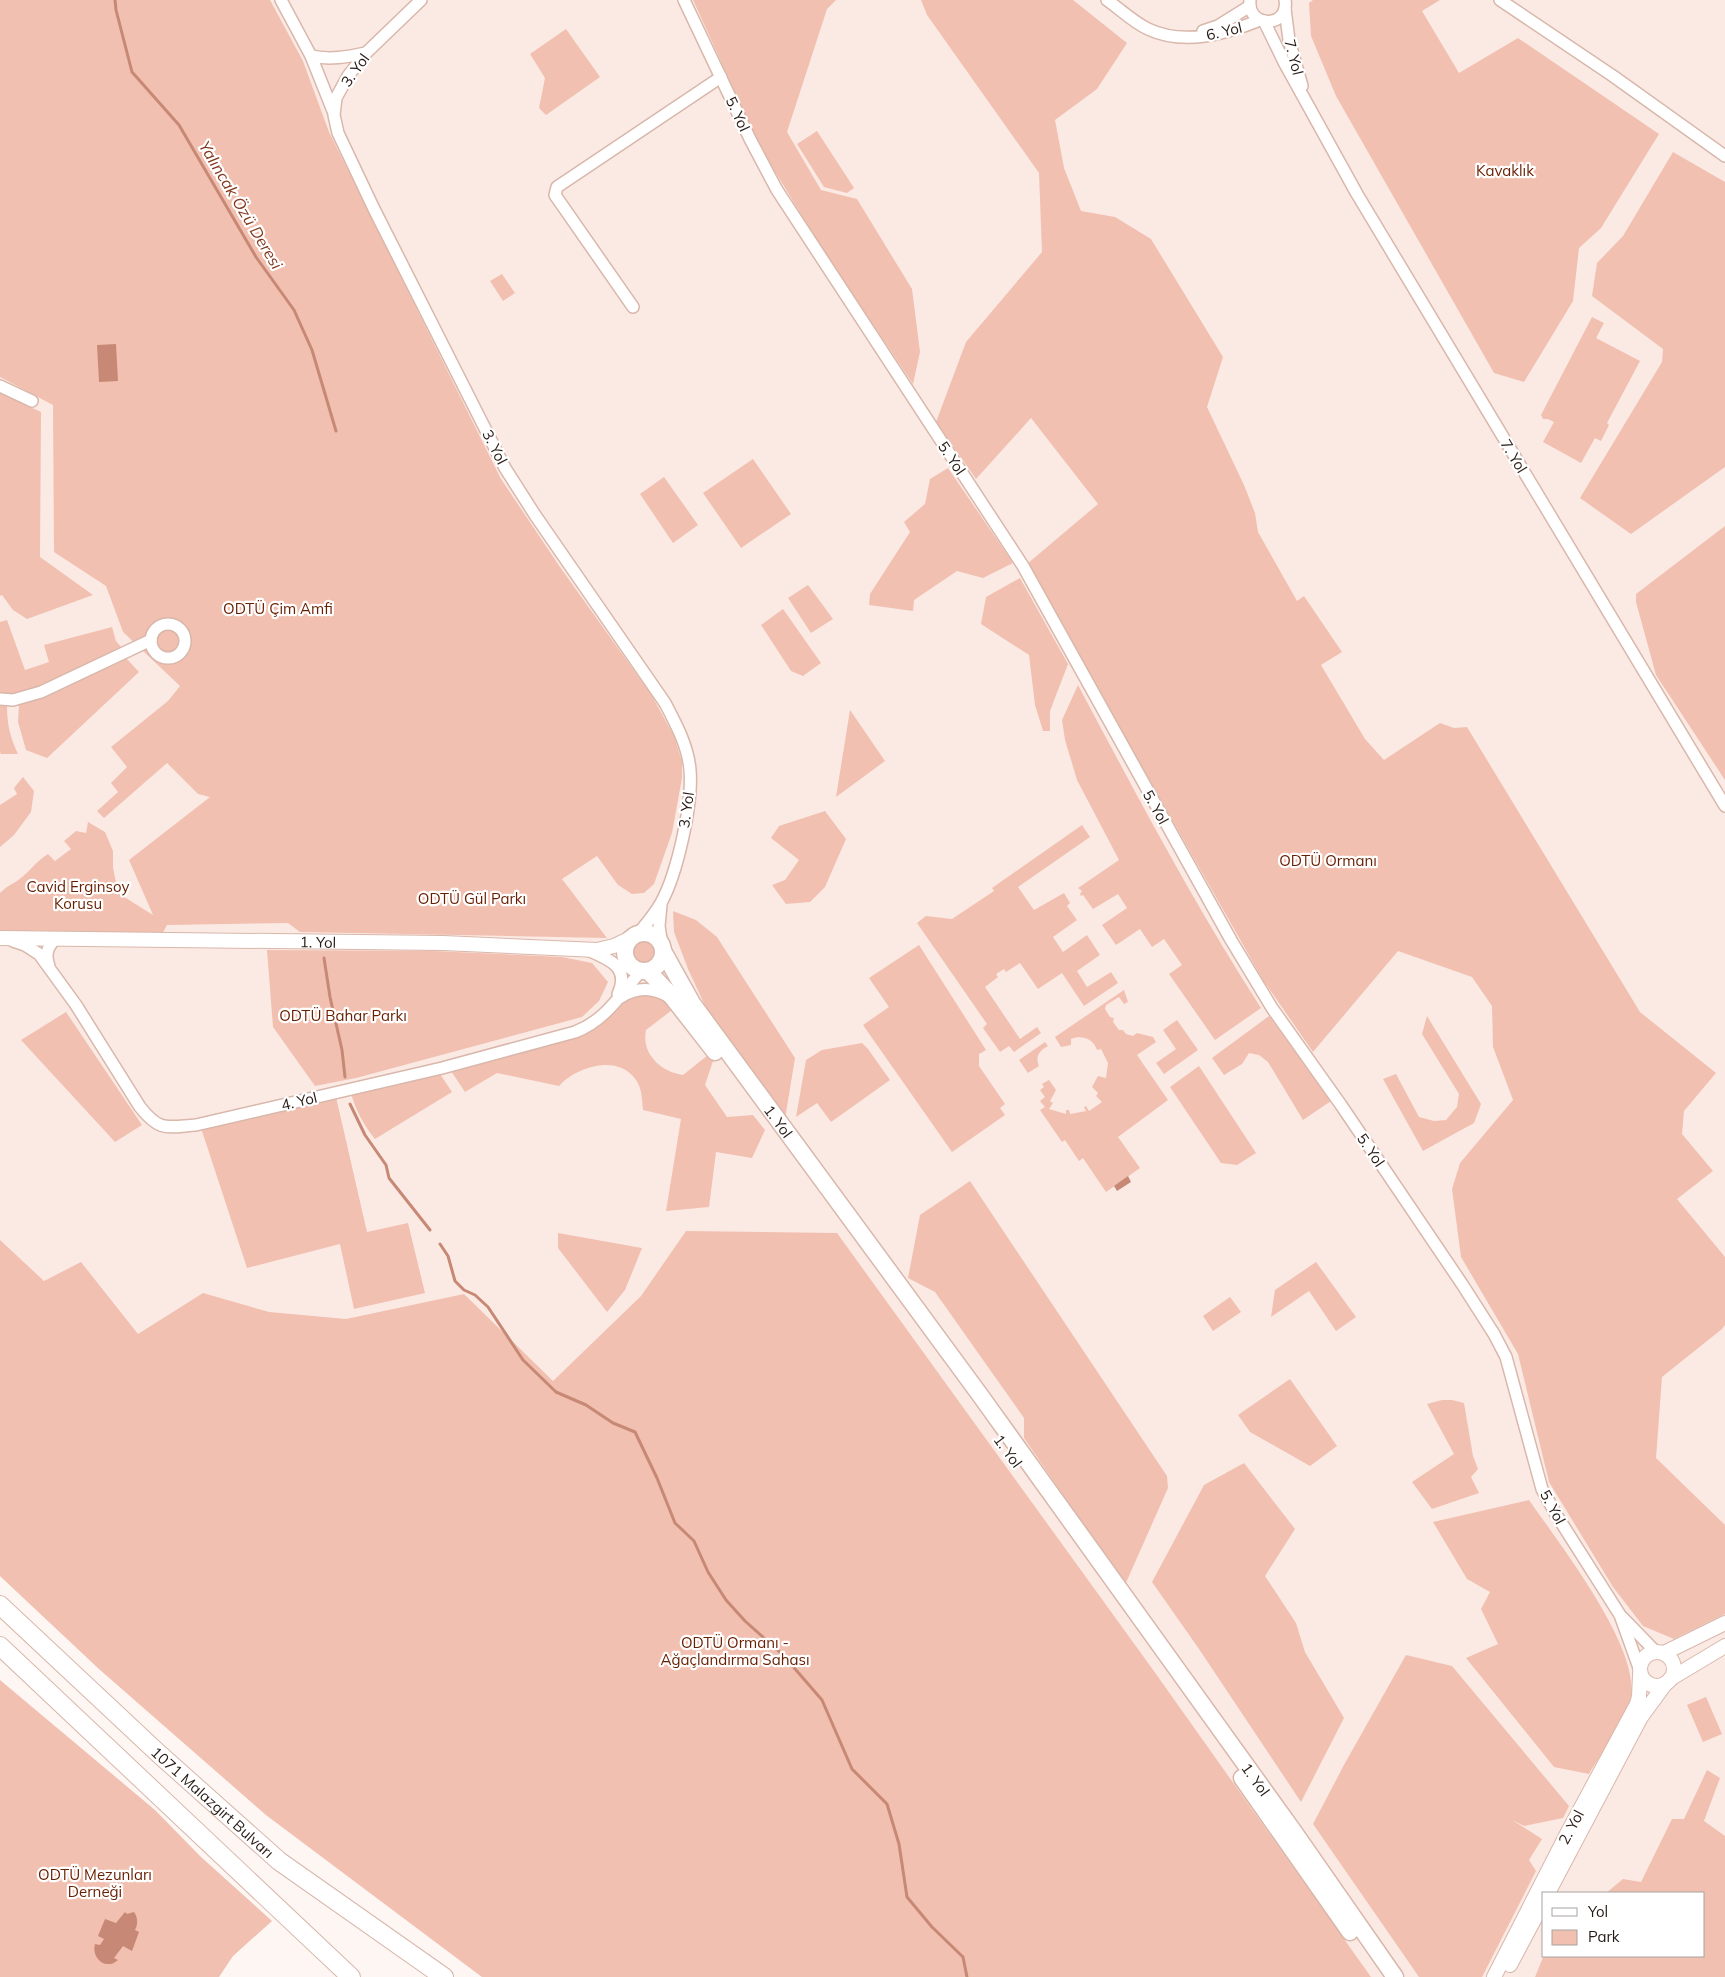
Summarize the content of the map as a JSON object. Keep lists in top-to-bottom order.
{
  "streets": {
    "main road": ["1. Yol", "1071 Malazgirt Bulvarı"],
    "street": [
      "6. Yol",
      "7. Yol",
      "3. Yol",
      "5. Yol",
      "4. Yol",
      "2. Yol"
    ]
  },
  "crossings": [
    ["6. Yol", "7. Yol"],
    ["3. Yol", "1. Yol"],
    ["3. Yol", "4. Yol"],
    ["5. Yol", "2. Yol"],
    ["1. Yol", "4. Yol"]
  ],
  "water": ["Yalıncak Özü Deresi"],
  "parks": [
    "Kavaklık",
    "ODTÜ Çim Amfi",
    "ODTÜ Ormanı",
    "Cavid Erginsoy Korusu",
    "ODTÜ Gül Parkı",
    "ODTÜ Bahar Parkı",
    "ODTÜ Ormanı - Ağaçlandırma Sahası",
    "ODTÜ Mezunları Derneği"
  ],
  "legend": ["Yol", "Park"]
}
